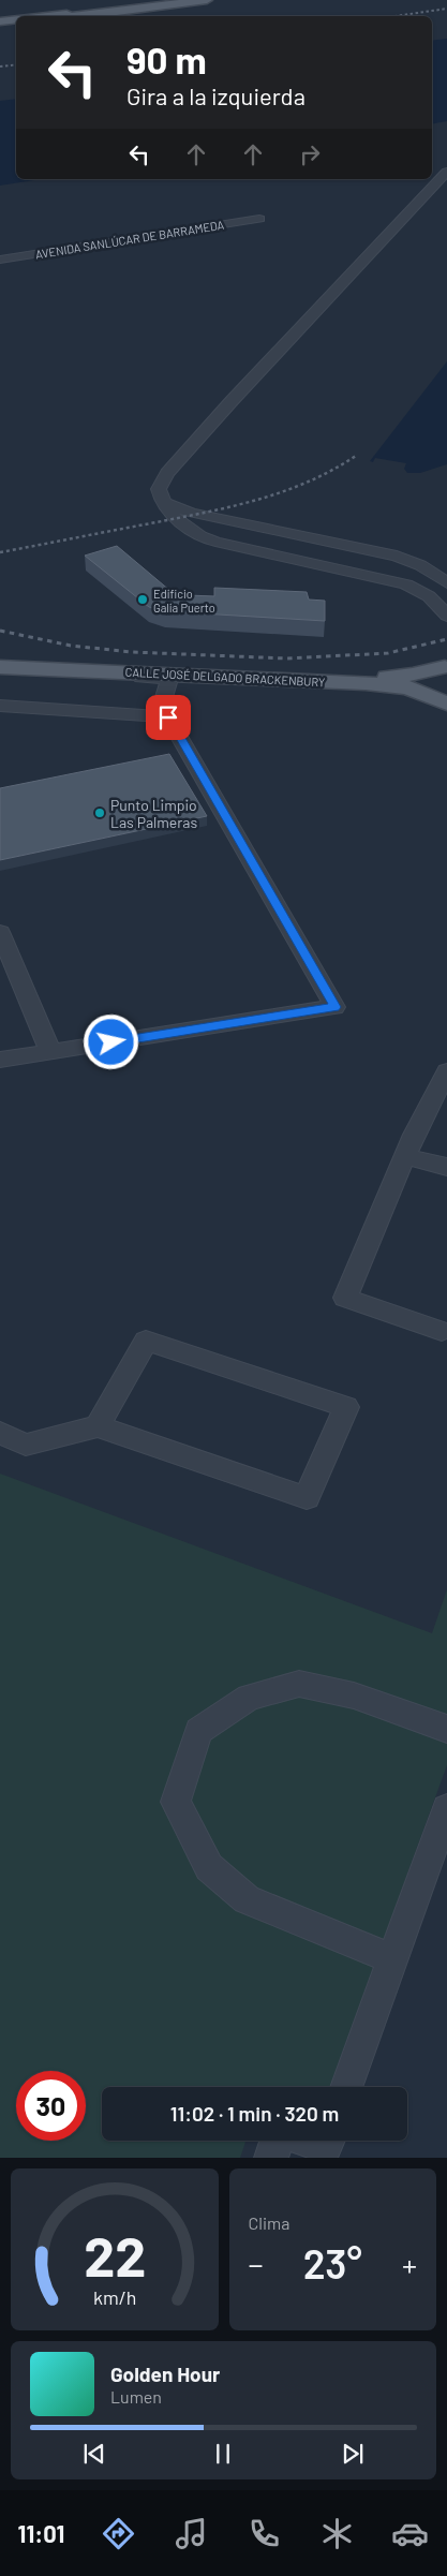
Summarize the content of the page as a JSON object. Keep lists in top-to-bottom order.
{
  "streets": {
    "main road": ["CALLE JOSÉ DELGADO BRACKENBURY"],
    "street": ["AVENIDA SANLÚCAR DE BARRAMEDA"]
  },
  "places": ["Edificio Galia Puerto", "Punto Limpio Las Palmeras"],
  "page": {
    "turn": ["90 m", "Gira a la izquierda"],
    "limit": "30",
    "trip": "11:02 · 1 min · 320 m",
    "tile": "Clima",
    "heat": ["−", "23°", "+"],
    "song": ["Golden Hour", "Lumen"],
    "tabs": "11:01",
    "gauge": ["22", "km/h"]
  }
}
